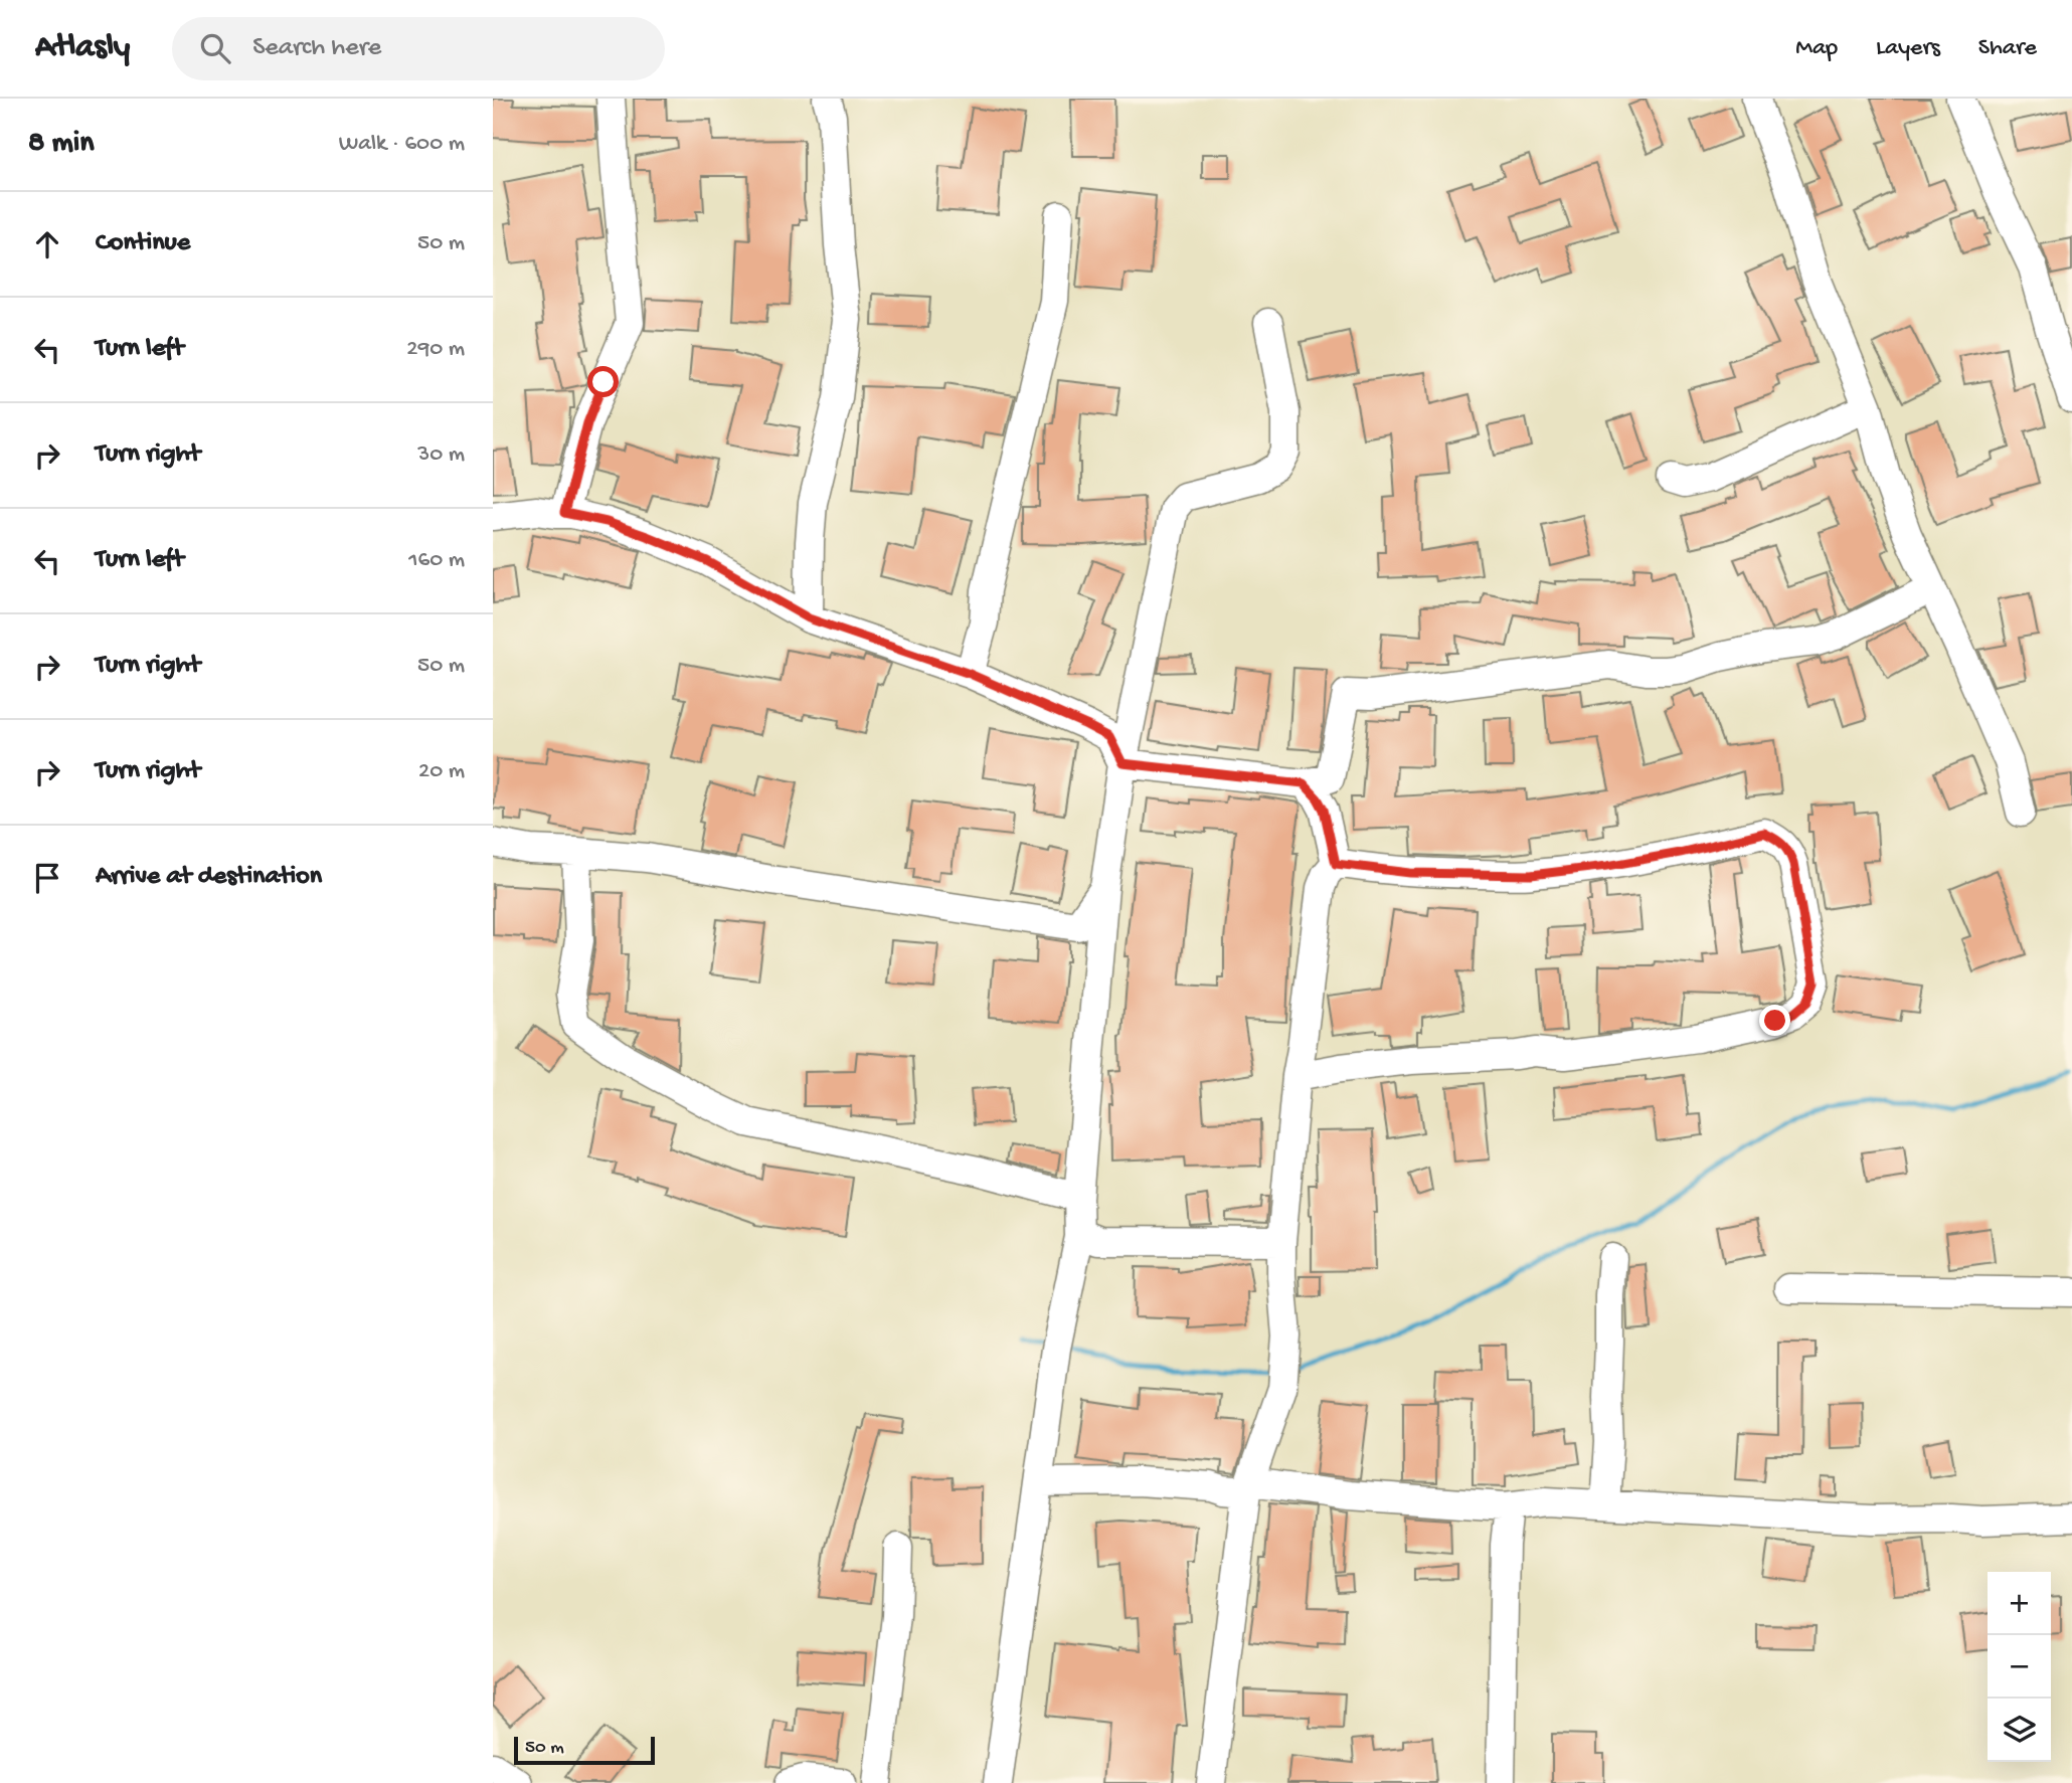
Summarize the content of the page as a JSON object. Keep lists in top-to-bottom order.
{
  "scale_bar": "50 m",
  "page": {
    "header": "Atlasly",
    "search": "Search here",
    "nav": ["Map", "Layers", "Share"],
    "heading": ["8 min", "Walk · 600 m"],
    "list": [
      ["Continue", "50 m"],
      ["Turn left", "290 m"],
      ["Turn right", "30 m"],
      ["Turn left", "160 m"],
      ["Turn right", "50 m"],
      ["Turn right", "20 m"],
      "Arrive at destination"
    ],
    "map_buttons": ["+", "−"],
    "scale": "50 m"
  }
}
